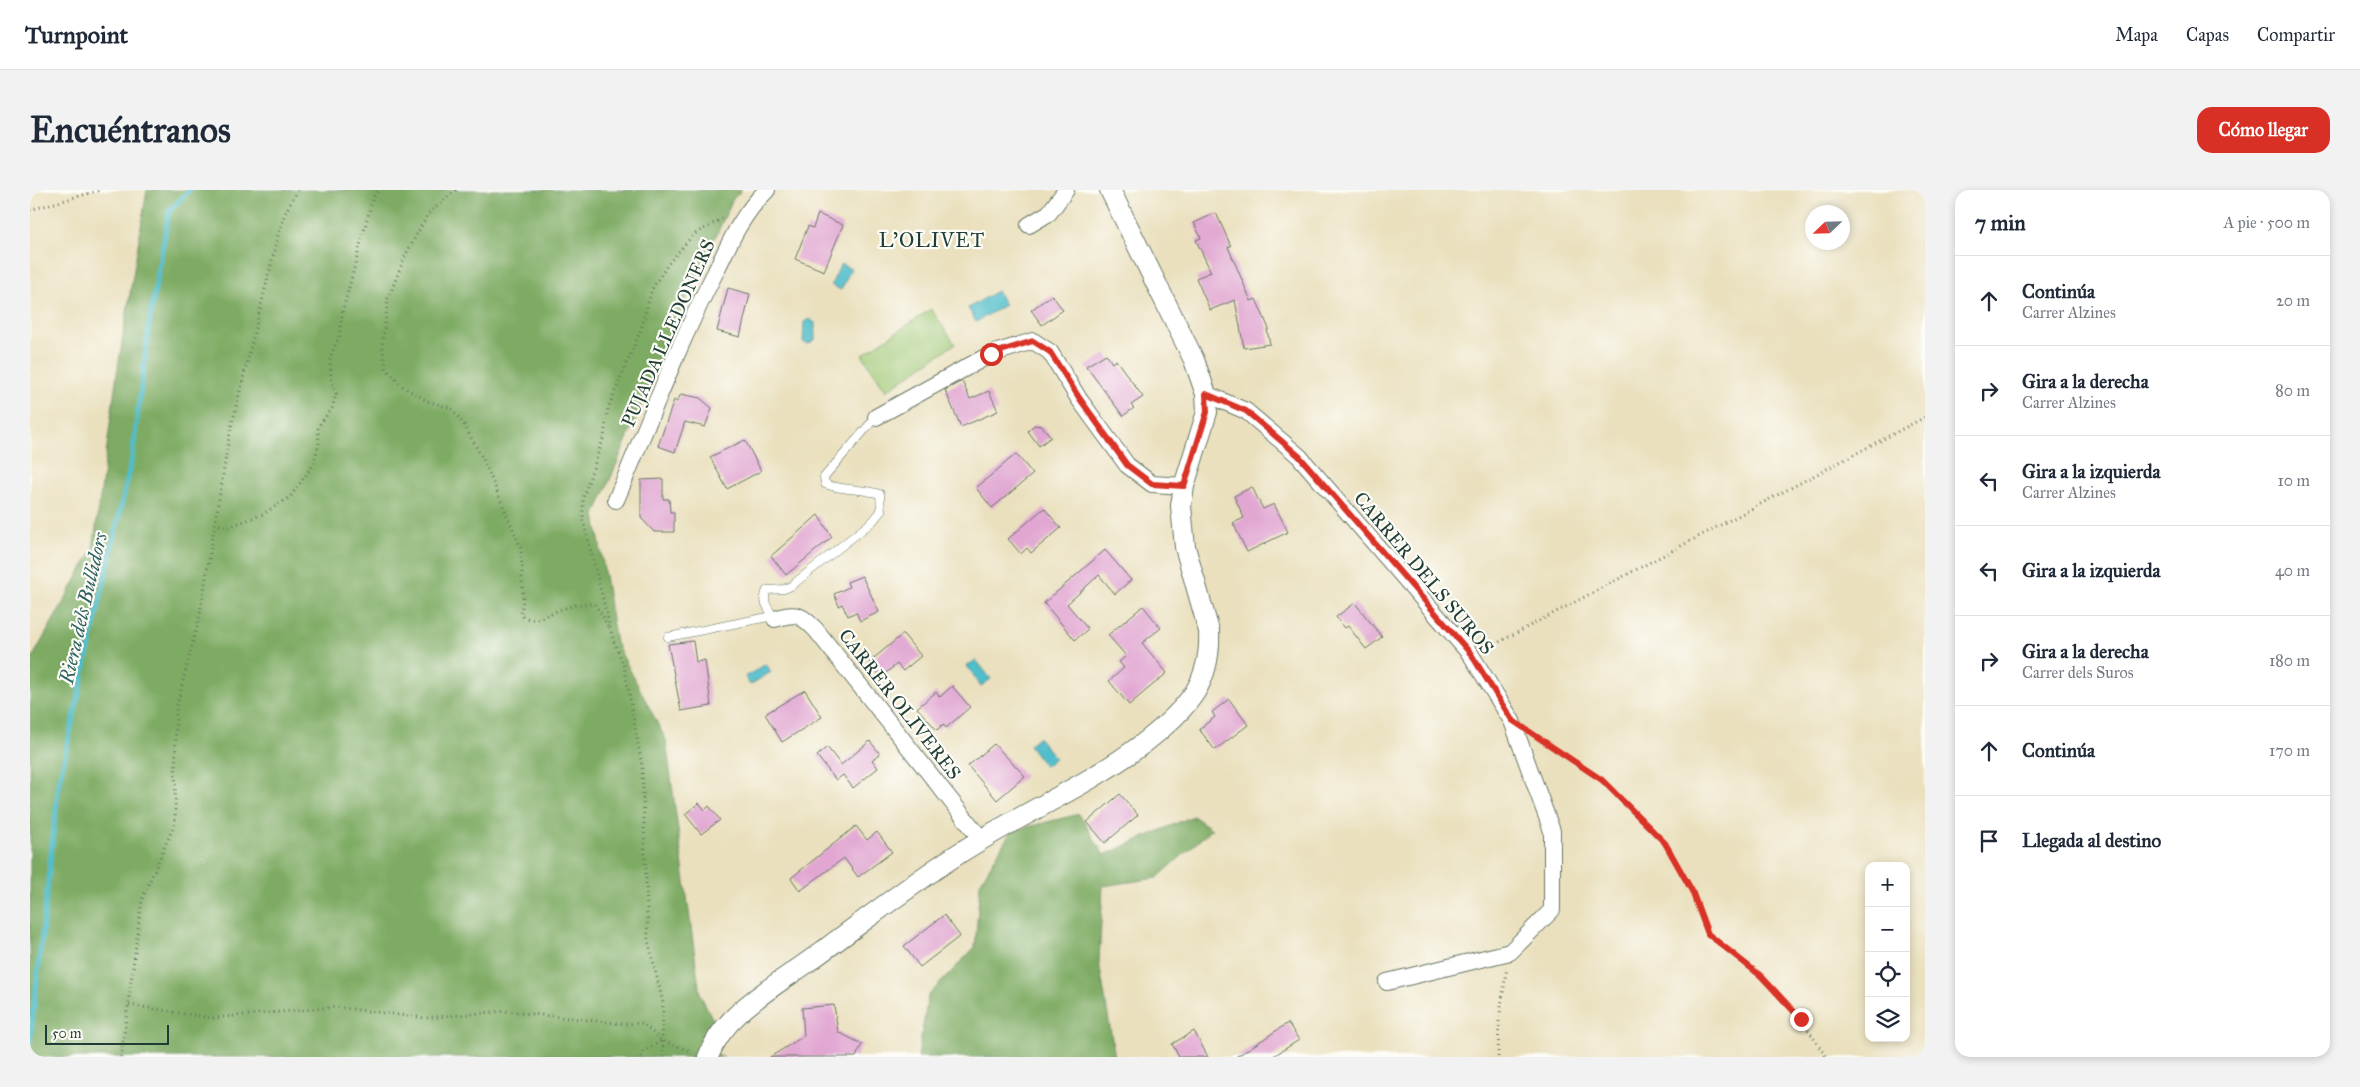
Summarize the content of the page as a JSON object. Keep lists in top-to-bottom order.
{
  "streets": {
    "street": ["PUJADA LLEDONERS", "CARRER DELS SUROS", "CARRER OLIVERES"]
  },
  "districts": ["L'OLIVET"],
  "water": ["Riera dels Bullidors"],
  "scale_bar": "50 m",
  "north": "bottom left",
  "page": {
    "header": "Turnpoint",
    "nav": ["Mapa", "Capas", "Compartir"],
    "buttons": "Cómo llegar",
    "title": "Encuéntranos",
    "heading": ["7 min", "A pie · 500 m"],
    "list": [
      ["Continúa", "Carrer Alzines", "20 m"],
      ["Gira a la derecha", "Carrer Alzines", "80 m"],
      ["Gira a la izquierda", "Carrer Alzines", "10 m"],
      ["Gira a la izquierda", "40 m"],
      ["Gira a la derecha", "Carrer dels Suros", "180 m"],
      ["Continúa", "170 m"],
      "Llegada al destino"
    ],
    "map_buttons": ["+", "−"],
    "scale": "50 m"
  }
}
